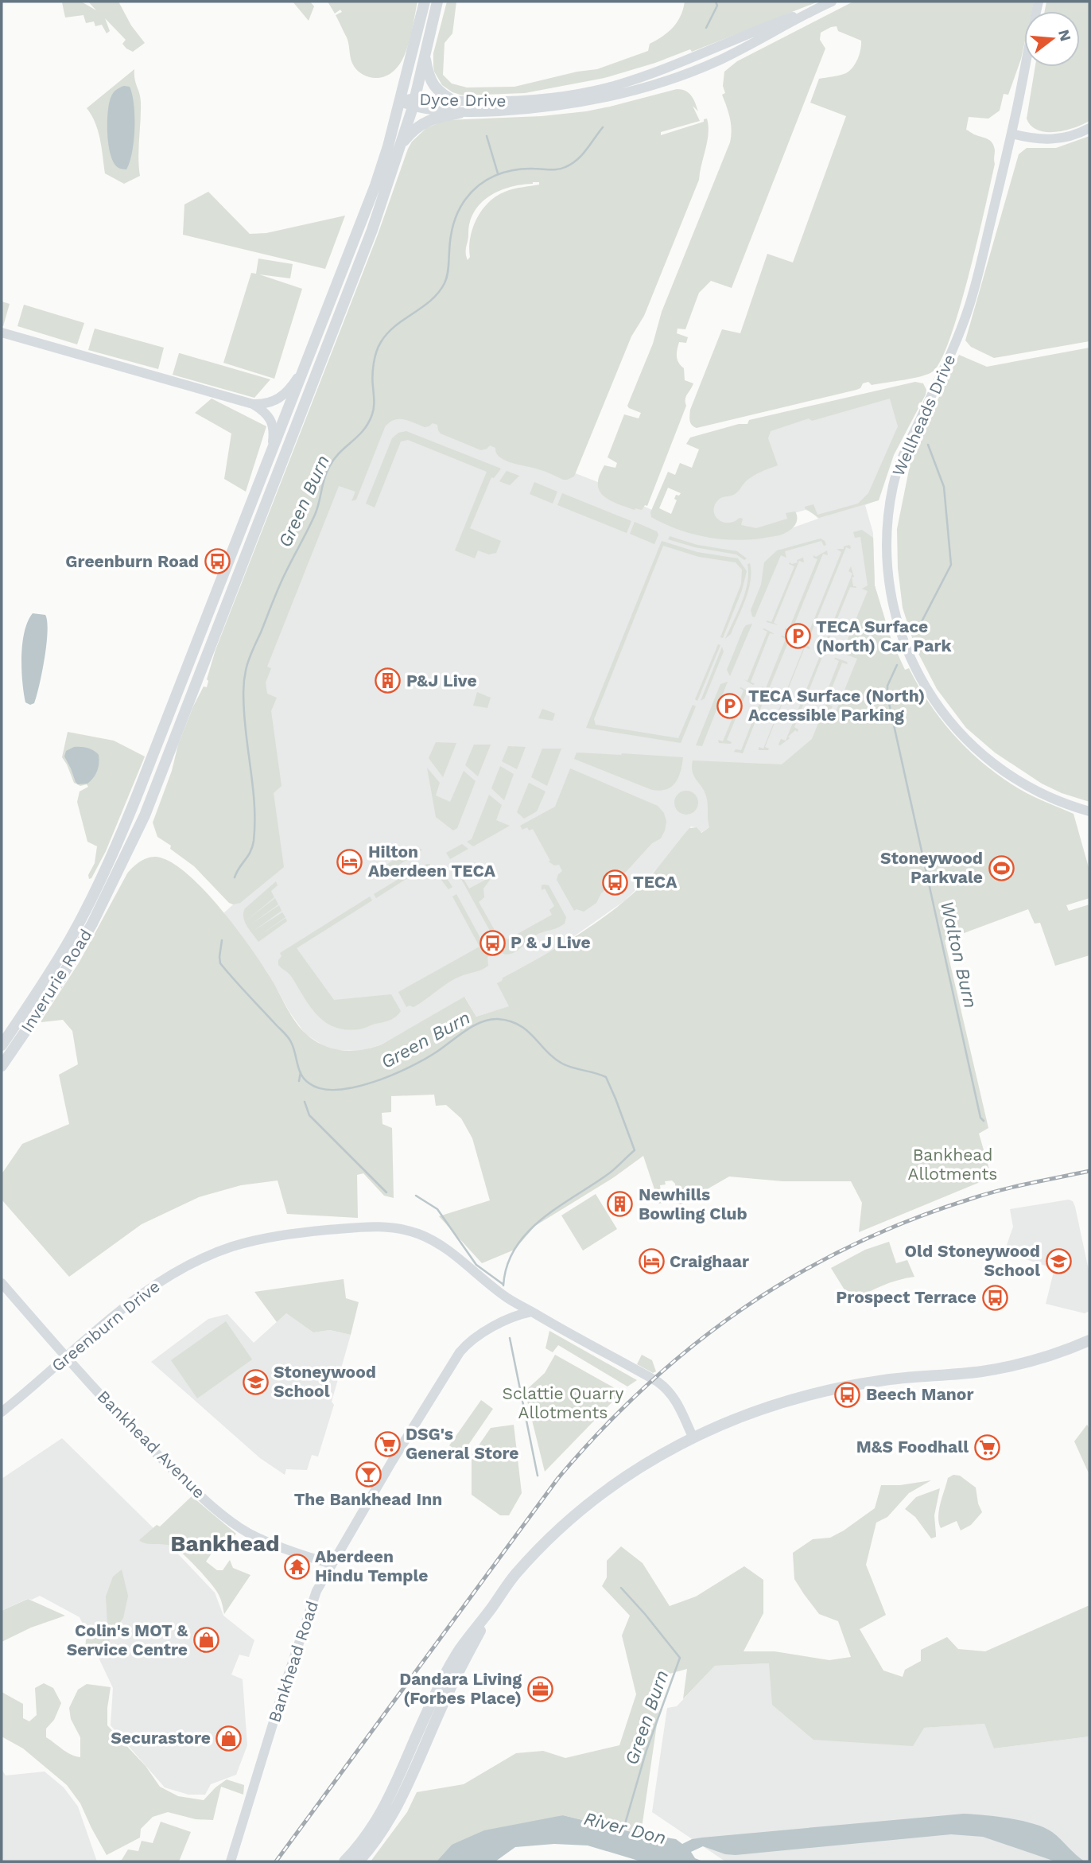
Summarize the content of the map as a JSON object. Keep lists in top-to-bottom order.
{
  "streets": {
    "main road": ["Inverurie Road"],
    "street": [
      "Dyce Drive",
      "Wellheads Drive",
      "Greenburn Drive",
      "Bankhead Avenue",
      "Bankhead Road"
    ]
  },
  "crossings": [
    ["Dyce Drive", "Inverurie Road"],
    ["Greenburn Drive", "Bankhead Avenue"],
    ["Greenburn Drive", "Bankhead Road"],
    ["Bankhead Avenue", "Bankhead Road"]
  ],
  "districts": ["Bankhead"],
  "water": ["Green Burn", "Walton Burn", "River Don"],
  "parks": ["Bankhead Allotments", "Sclattie Quarry Allotments"],
  "places": {
    "bus stop": [
      "Greenburn Road",
      "TECA",
      "P & J Live",
      "Prospect Terrace",
      "Beech Manor"
    ],
    "parking": ["TECA Surface (North) Car Park", "TECA Surface (North) Accessible Parking"],
    "building": ["P&J Live", "Newhills Bowling Club"],
    "hotel": ["Hilton Aberdeen TECA", "Craighaar"],
    "sports": ["Stoneywood Parkvale"],
    "school or university": ["Old Stoneywood School", "Stoneywood School"],
    "supermarket": ["DSG's General Store", "M&S Foodhall"],
    "bar": ["The Bankhead Inn"],
    "temple": ["Aberdeen Hindu Temple"],
    "shop": ["Colin's MOT & Service Centre", "Securastore"],
    "office": ["Dandara Living (Forbes Place)"]
  },
  "north": "right"
}
